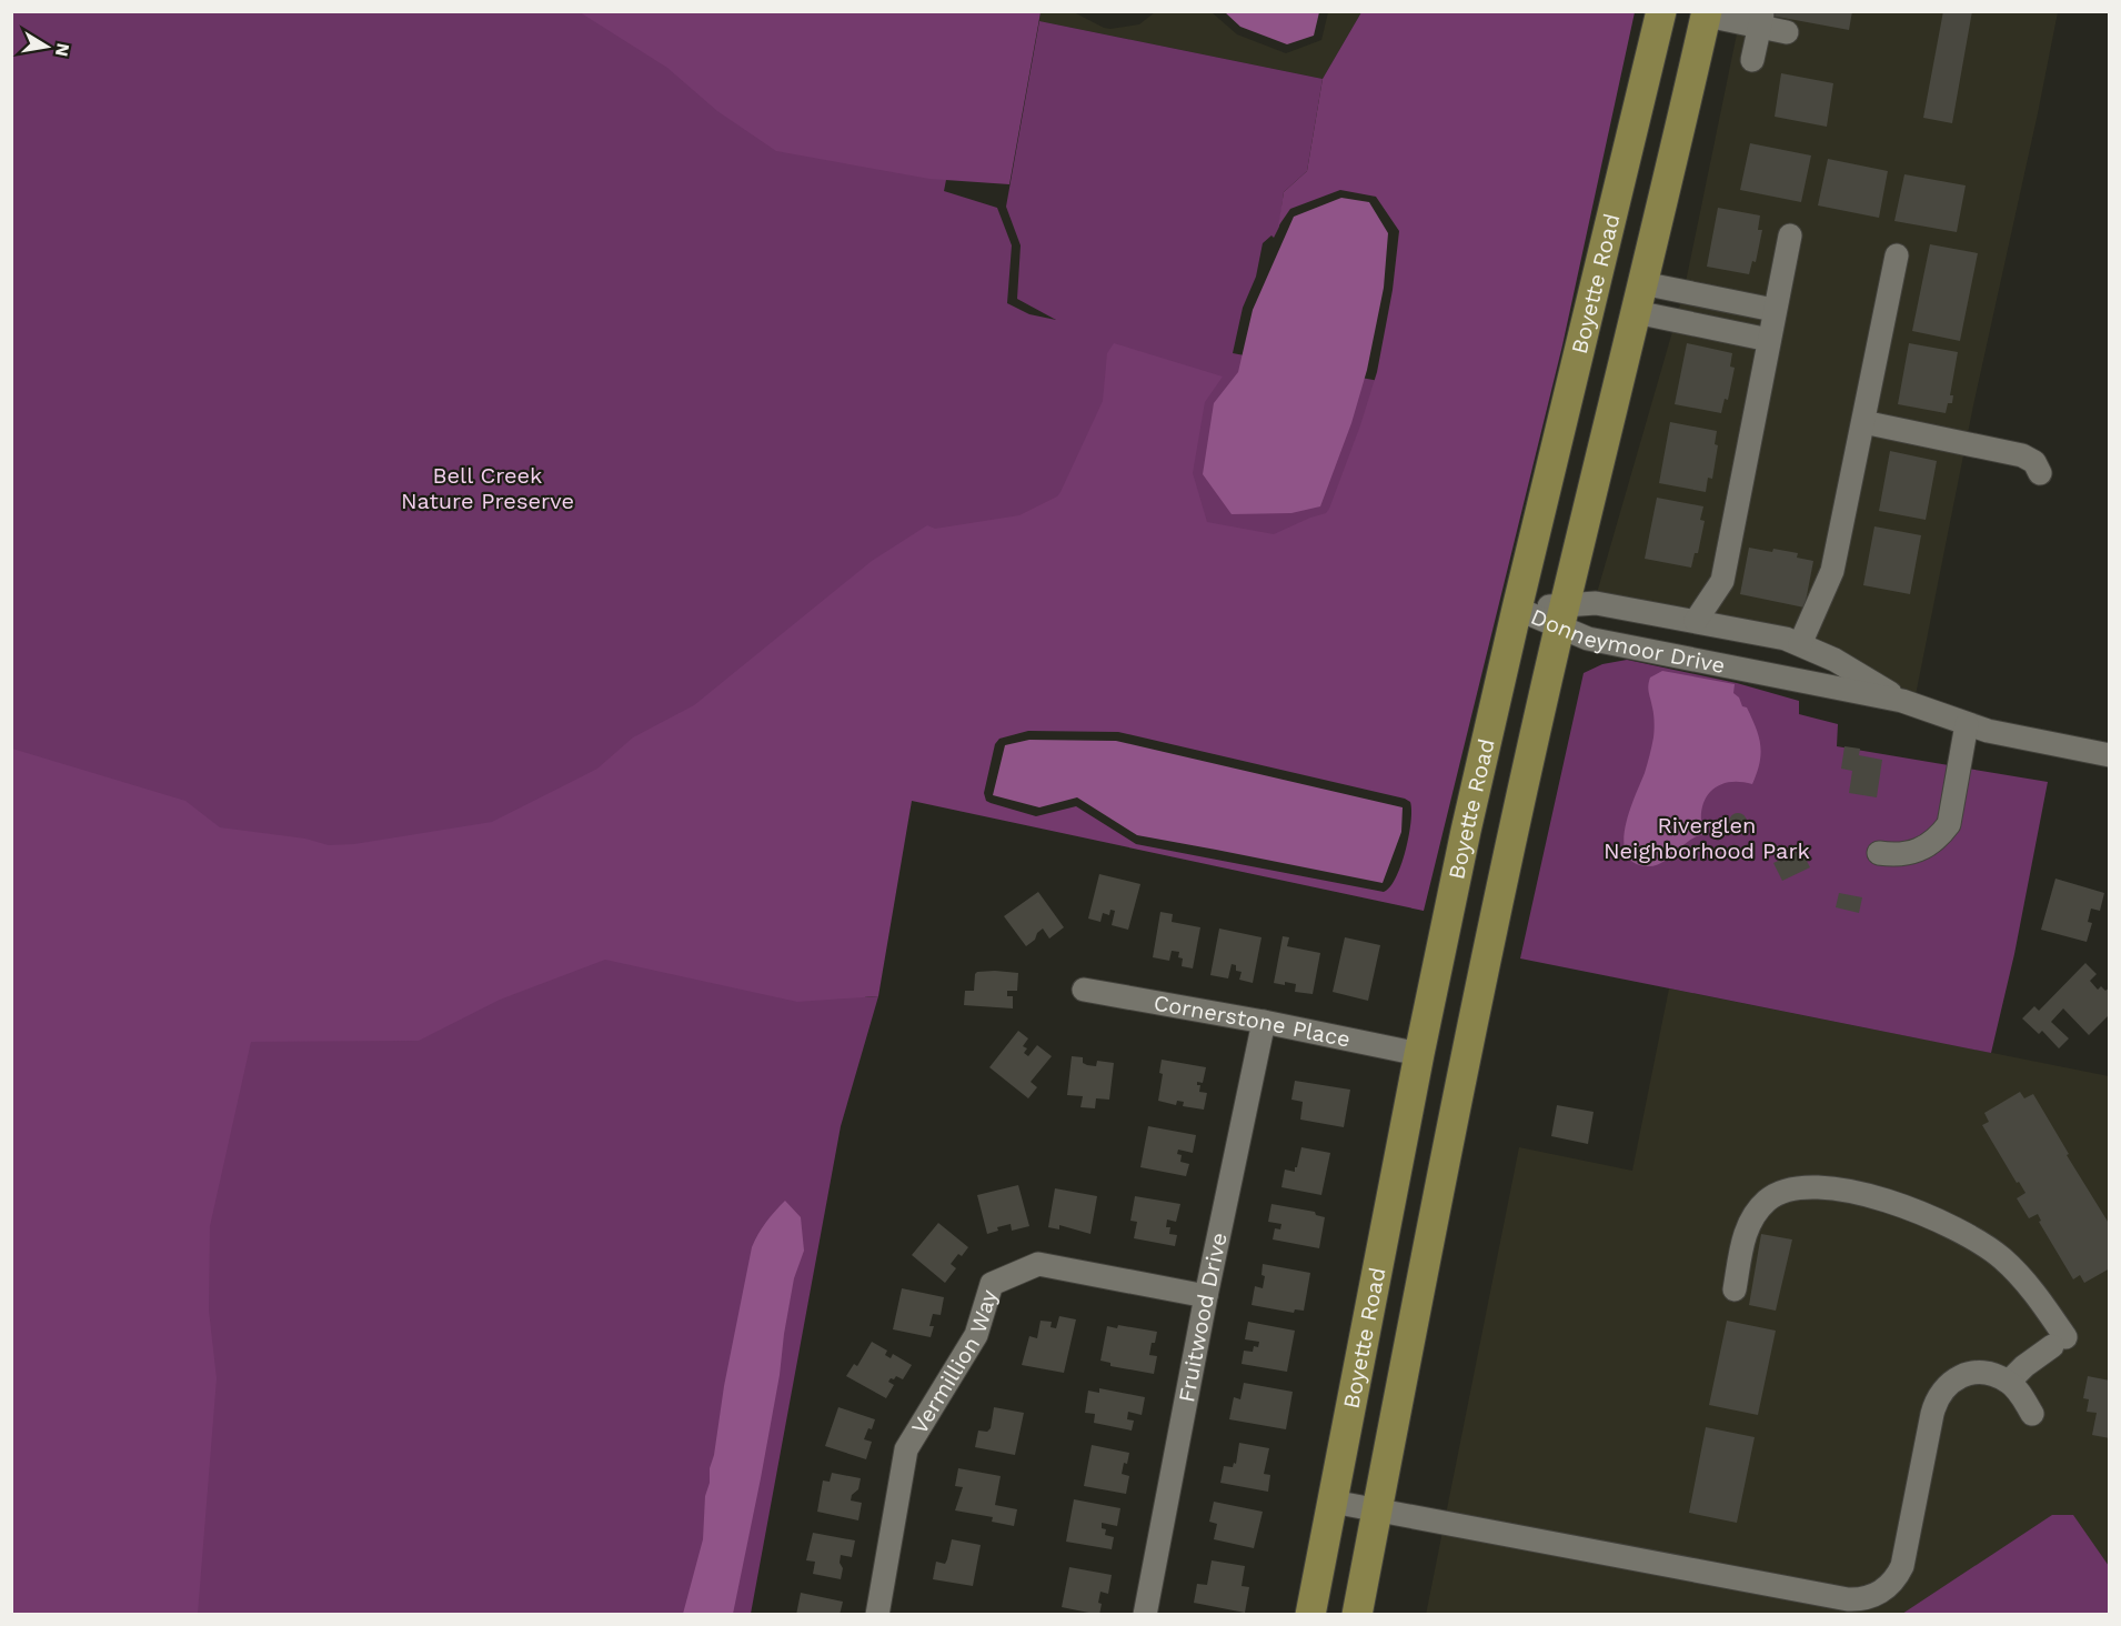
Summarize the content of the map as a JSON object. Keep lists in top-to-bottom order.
{
  "streets": {
    "main road": ["Boyette Road"],
    "street": [
      "Donneymoor Drive",
      "Cornerstone Place",
      "Fruitwood Drive",
      "Vermillion Way"
    ]
  },
  "crossings": [
    ["Boyette Road", "Donneymoor Drive"],
    ["Boyette Road", "Cornerstone Place"],
    ["Cornerstone Place", "Fruitwood Drive"],
    ["Fruitwood Drive", "Vermillion Way"]
  ],
  "parks": ["Bell Creek Nature Preserve", "Riverglen Neighborhood Park"],
  "north": "right"
}
